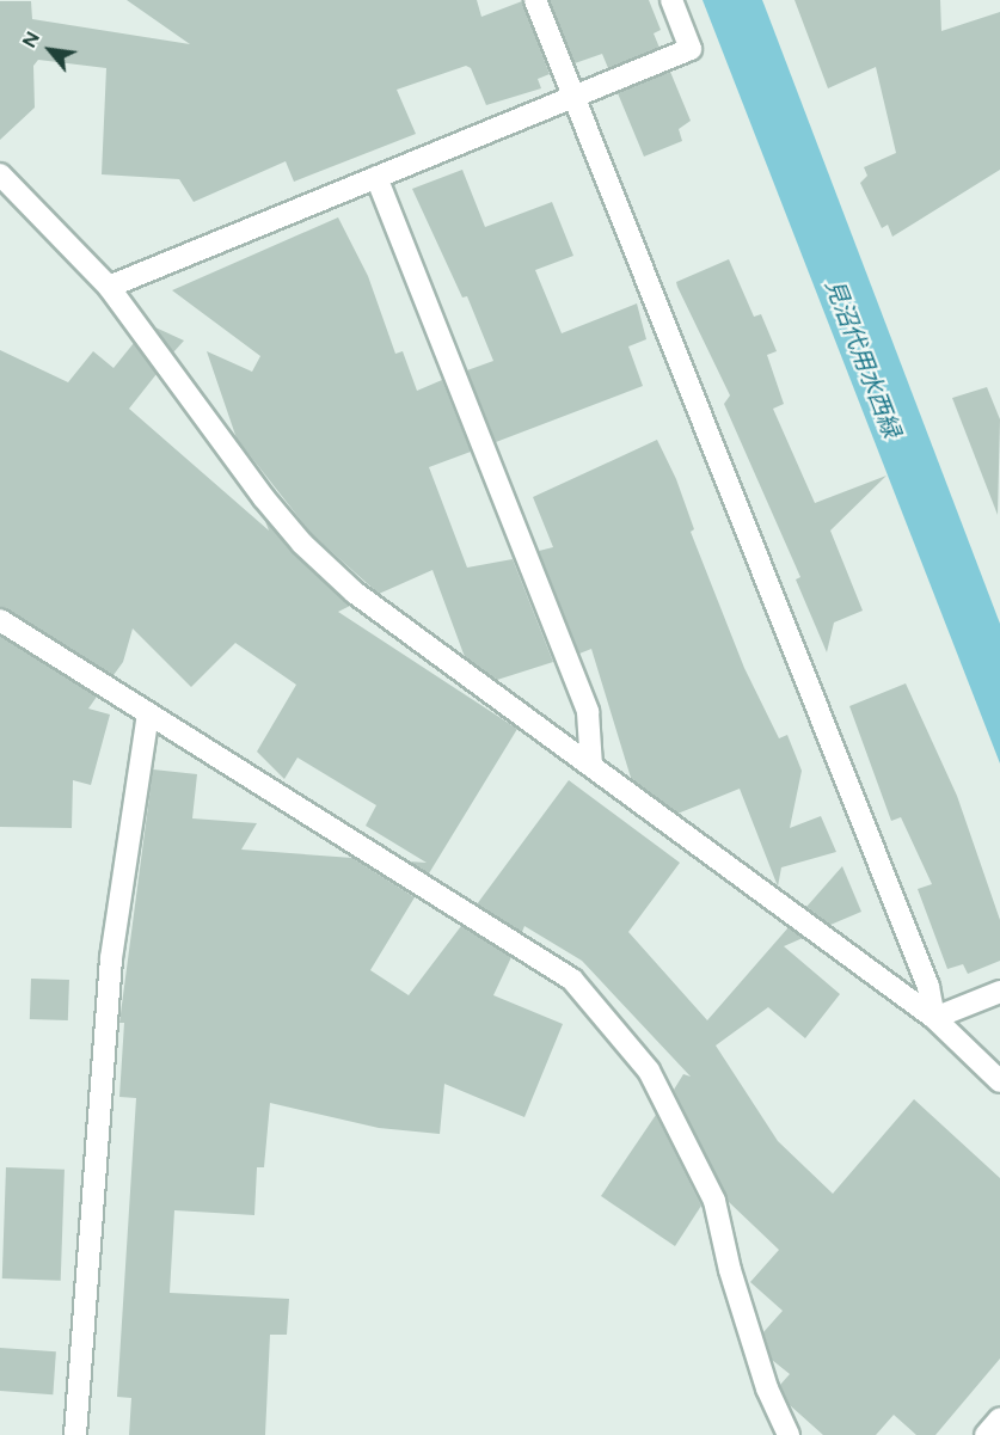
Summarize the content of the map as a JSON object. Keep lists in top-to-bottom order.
{
  "water": ["見沼代用水西緑"],
  "north": "top left"
}
